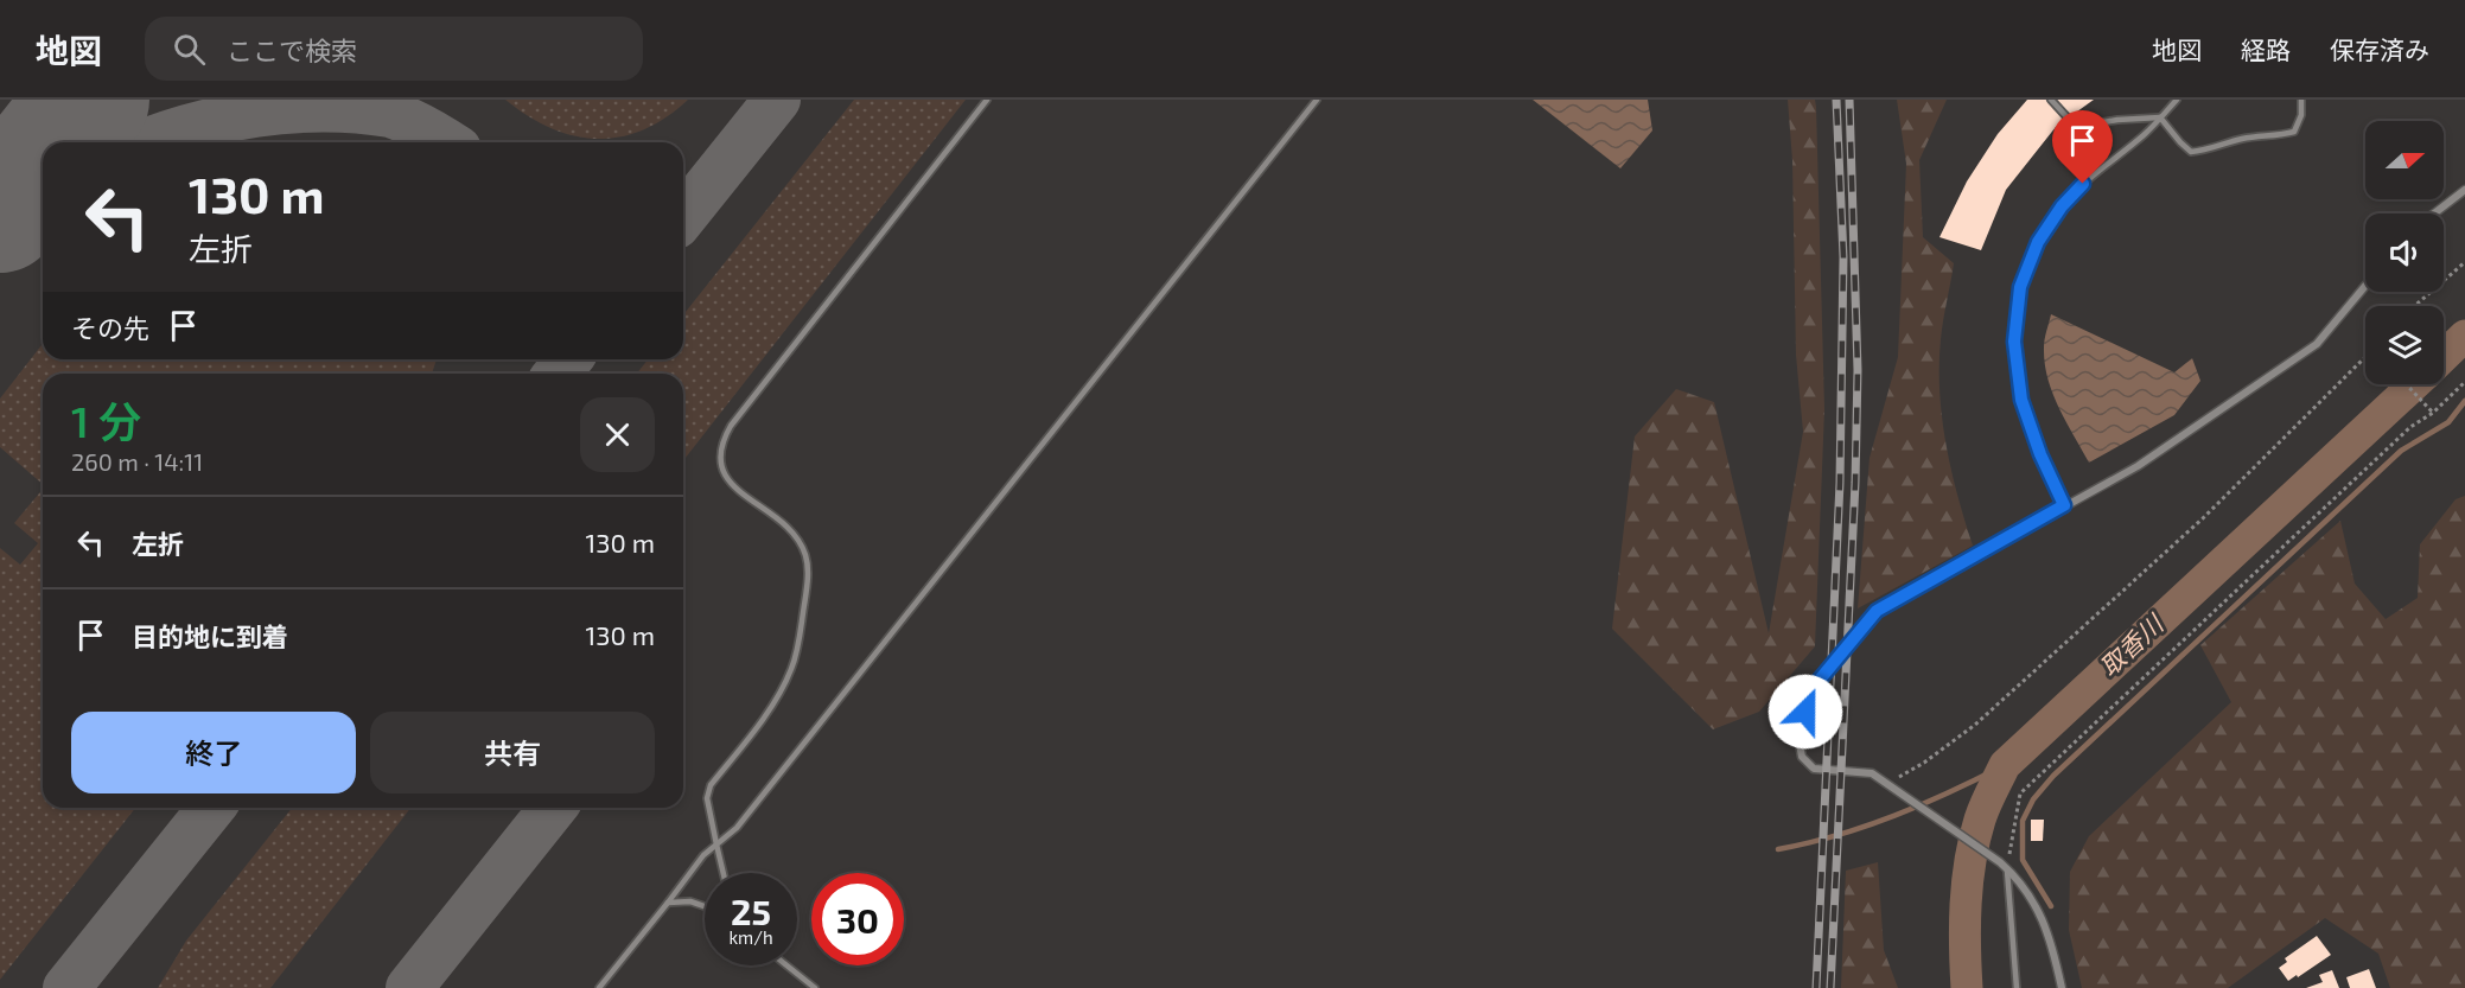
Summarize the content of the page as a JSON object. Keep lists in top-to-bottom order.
{
  "water": ["取香川"],
  "north": "right",
  "page": {
    "header": "地図",
    "search": "ここで検索",
    "nav": ["地図", "経路", "保存済み"],
    "turn": ["130 m", "左折"],
    "then": "その先",
    "heading": ["1 分", "260 m · 14:11"],
    "list": [
      {
        "name": "左折",
        "value": "130 m"
      },
      {
        "name": "目的地に到着",
        "value": "130 m"
      }
    ],
    "buttons": ["終了", "共有"],
    "speed": "25 km/h",
    "limit": "30"
  }
}
